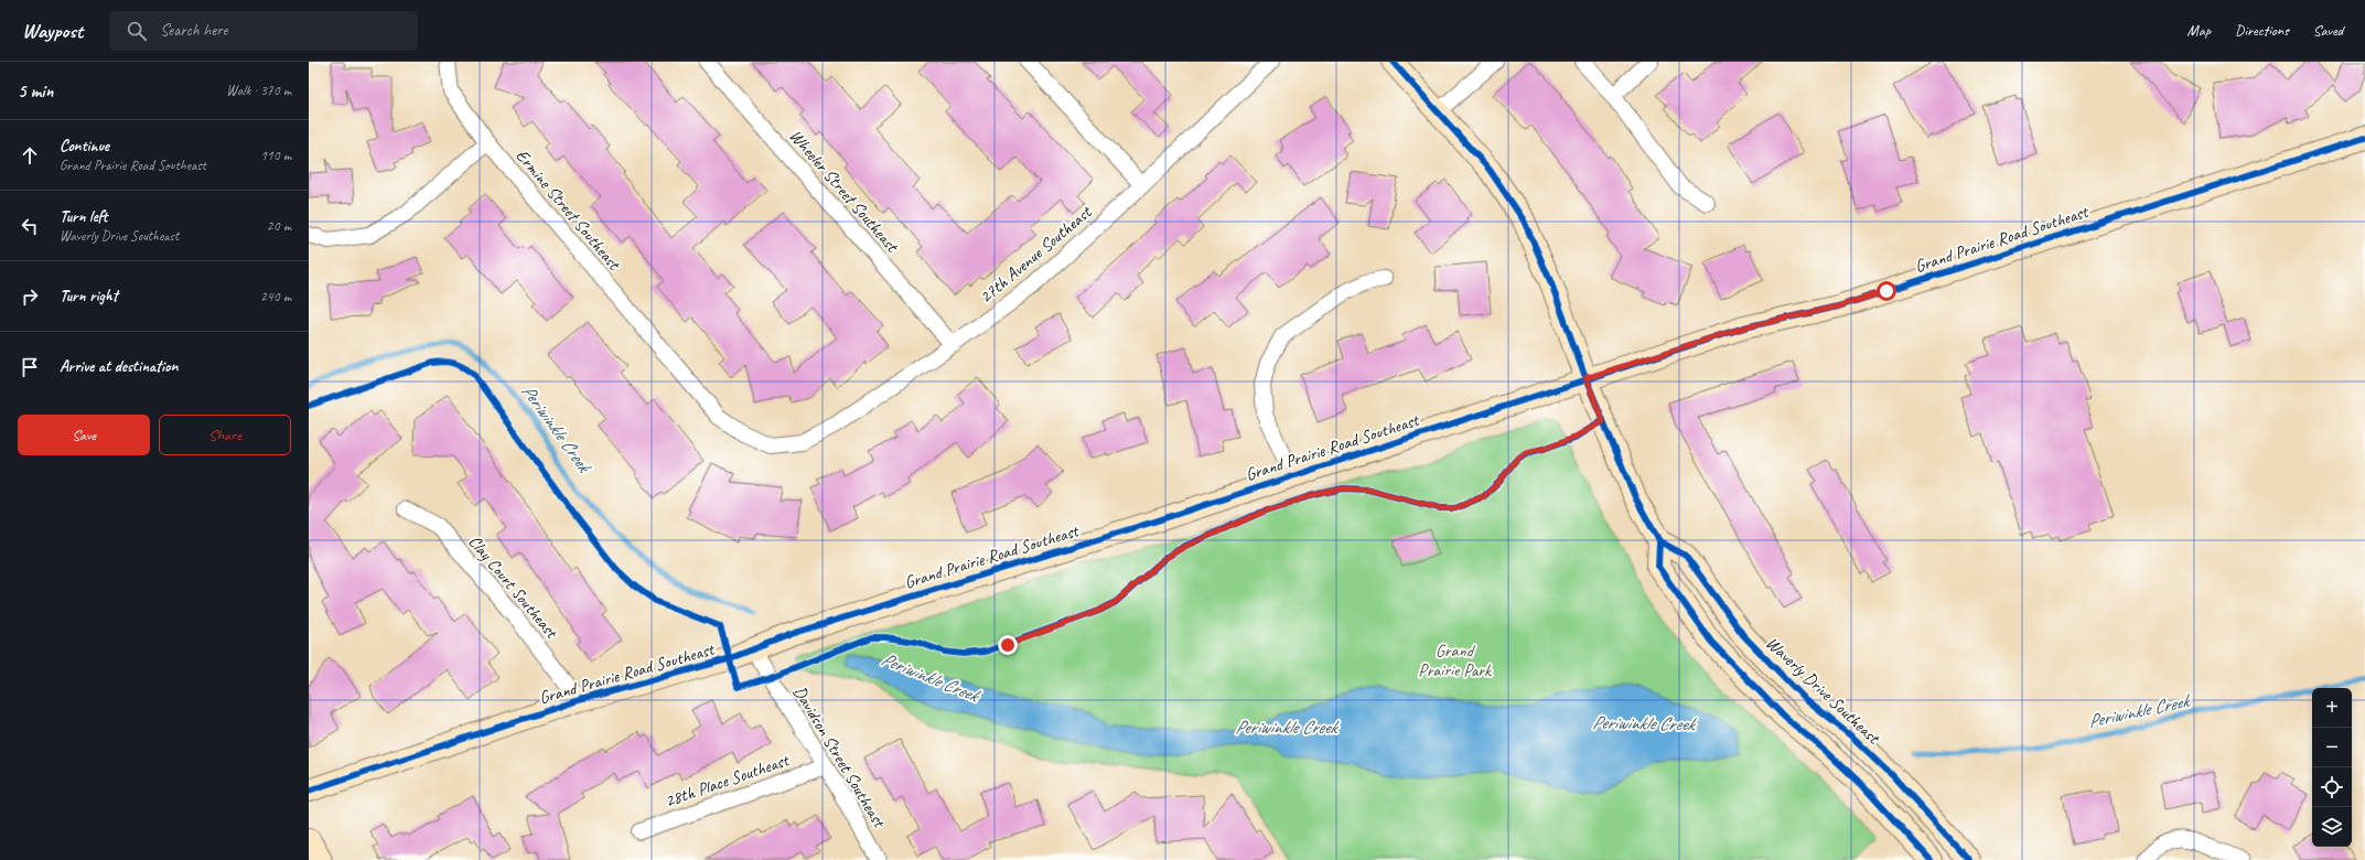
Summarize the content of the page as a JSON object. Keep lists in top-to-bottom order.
{
  "streets": {
    "main road": ["Grand Prairie Road Southeast", "Waverly Drive Southeast"],
    "street": [
      "Wheeler Street Southeast",
      "Ermine Street Southeast",
      "27th Avenue Southeast",
      "Clay Court Southeast",
      "Davidson Street Southeast",
      "28th Place Southeast"
    ]
  },
  "crossings": [
    ["Wheeler Street Southeast", "27th Avenue Southeast"],
    ["Ermine Street Southeast", "27th Avenue Southeast"],
    ["Grand Prairie Road Southeast", "Clay Court Southeast"],
    ["Grand Prairie Road Southeast", "Davidson Street Southeast"],
    ["Davidson Street Southeast", "28th Place Southeast"]
  ],
  "water": ["Periwinkle Creek"],
  "parks": ["Grand Prairie Park"],
  "page": {
    "header": "Waypost",
    "search": "Search here",
    "nav": ["Map", "Directions", "Saved"],
    "heading": ["5 min", "Walk · 370 m"],
    "list": [
      ["Continue", "Grand Prairie Road Southeast", "110 m"],
      ["Turn left", "Waverly Drive Southeast", "20 m"],
      ["Turn right", "240 m"],
      "Arrive at destination"
    ],
    "buttons": ["Save", "Share"],
    "map_buttons": ["+", "−"]
  }
}
